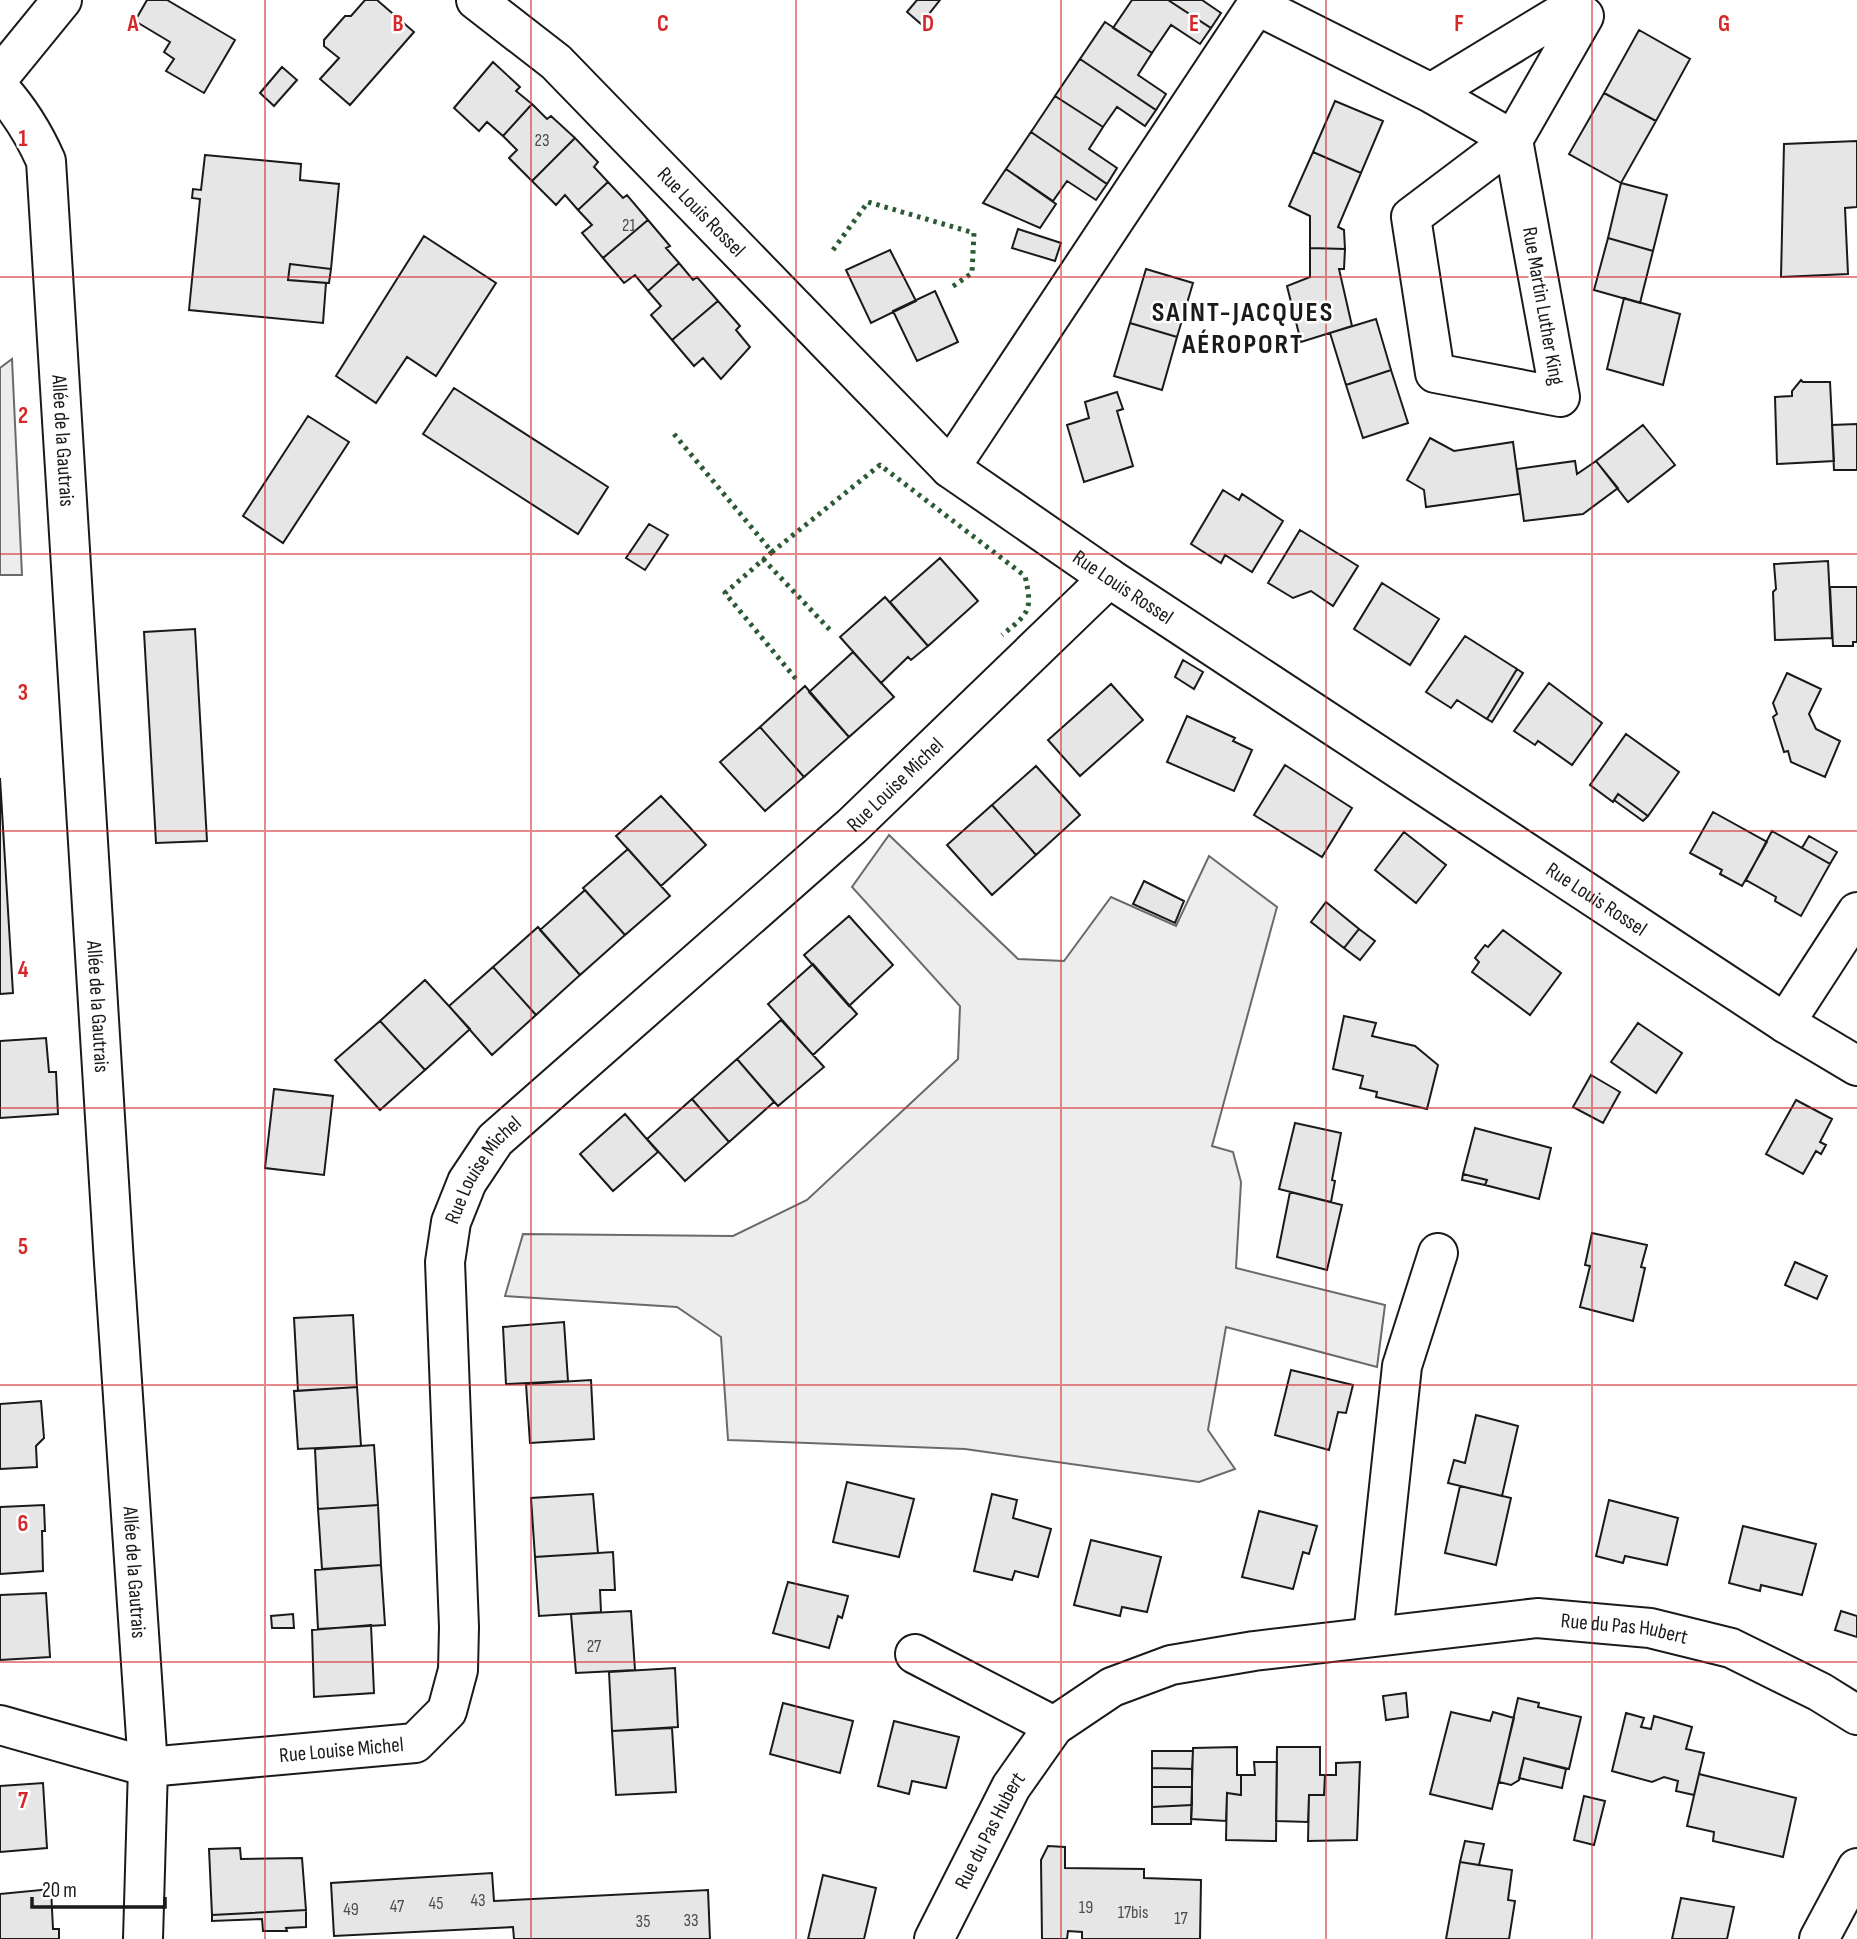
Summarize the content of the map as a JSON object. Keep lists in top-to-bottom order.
{
  "streets": {
    "street": [
      "Rue Louis Rossel",
      "Rue Martin Luther King",
      "Allée de la Gautrais",
      "Rue Louise Michel",
      "Rue du Pas Hubert"
    ]
  },
  "crossings": [
    ["Rue Louis Rossel", "Rue Louise Michel"],
    ["Allée de la Gautrais", "Rue Louise Michel"]
  ],
  "districts": ["SAINT-JACQUES AÉROPORT"],
  "house_numbers": [
    "23",
    "21",
    "27",
    "43",
    "45",
    "47",
    "19",
    "49",
    "17bis",
    "17",
    "33",
    "35"
  ],
  "scale_bar": "20 m",
  "grid": {
    "columns": [
      "A",
      "B",
      "C",
      "D",
      "E",
      "F",
      "G"
    ],
    "rows": [
      "1",
      "2",
      "3",
      "4",
      "5",
      "6",
      "7"
    ]
  }
}
